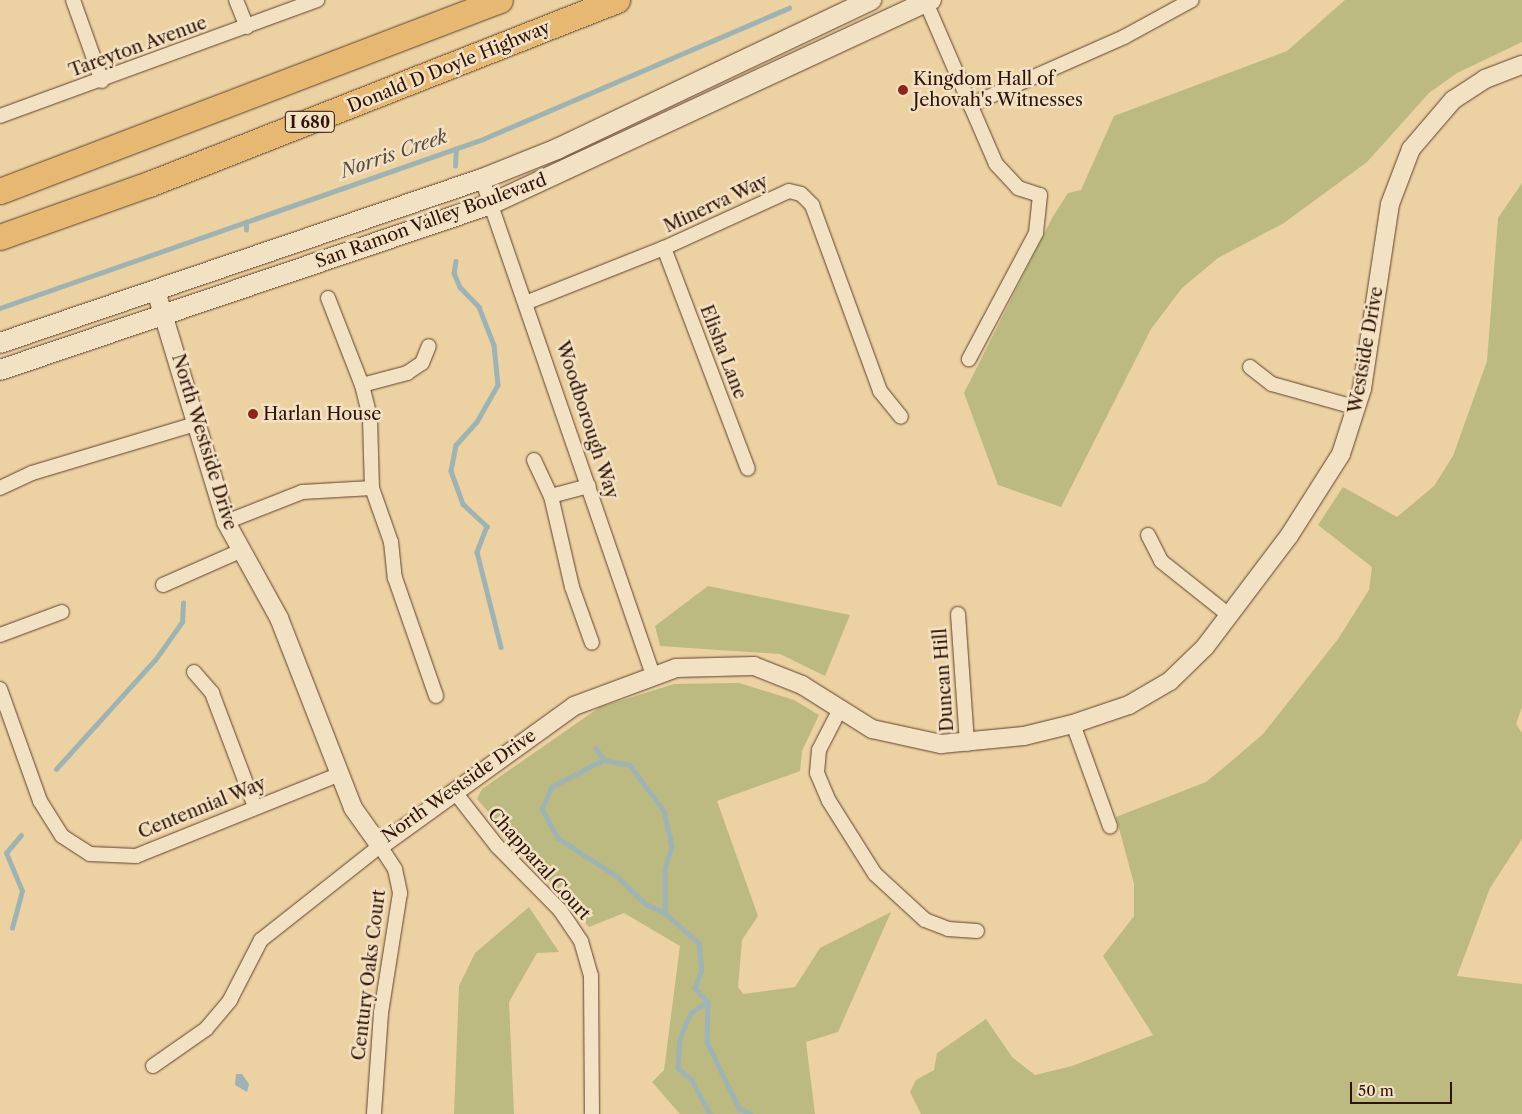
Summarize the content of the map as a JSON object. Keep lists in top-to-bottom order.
{
  "streets": {
    "highway": ["Donald D Doyle Highway", "I 680"],
    "main road": ["San Ramon Valley Boulevard"],
    "street": [
      "Tareyton Avenue",
      "Minerva Way",
      "Westside Drive",
      "Elisha Lane",
      "Woodborough Way",
      "North Westside Drive",
      "Duncan Hill",
      "Centennial Way",
      "Chapparal Court",
      "Century Oaks Court"
    ]
  },
  "crossings": [
    ["Minerva Way", "Elisha Lane"],
    ["Minerva Way", "Woodborough Way"],
    ["San Ramon Valley Boulevard", "Woodborough Way"],
    ["San Ramon Valley Boulevard", "North Westside Drive"],
    ["Westside Drive", "North Westside Drive"],
    ["Woodborough Way", "North Westside Drive"],
    ["North Westside Drive", "Duncan Hill"],
    ["North Westside Drive", "Centennial Way"],
    ["North Westside Drive", "Chapparal Court"],
    ["North Westside Drive", "Century Oaks Court"]
  ],
  "water": ["Norris Creek"],
  "places": ["Kingdom Hall of Jehovah's Witnesses", "Harlan House"],
  "scale_bar": "50 m"
}
